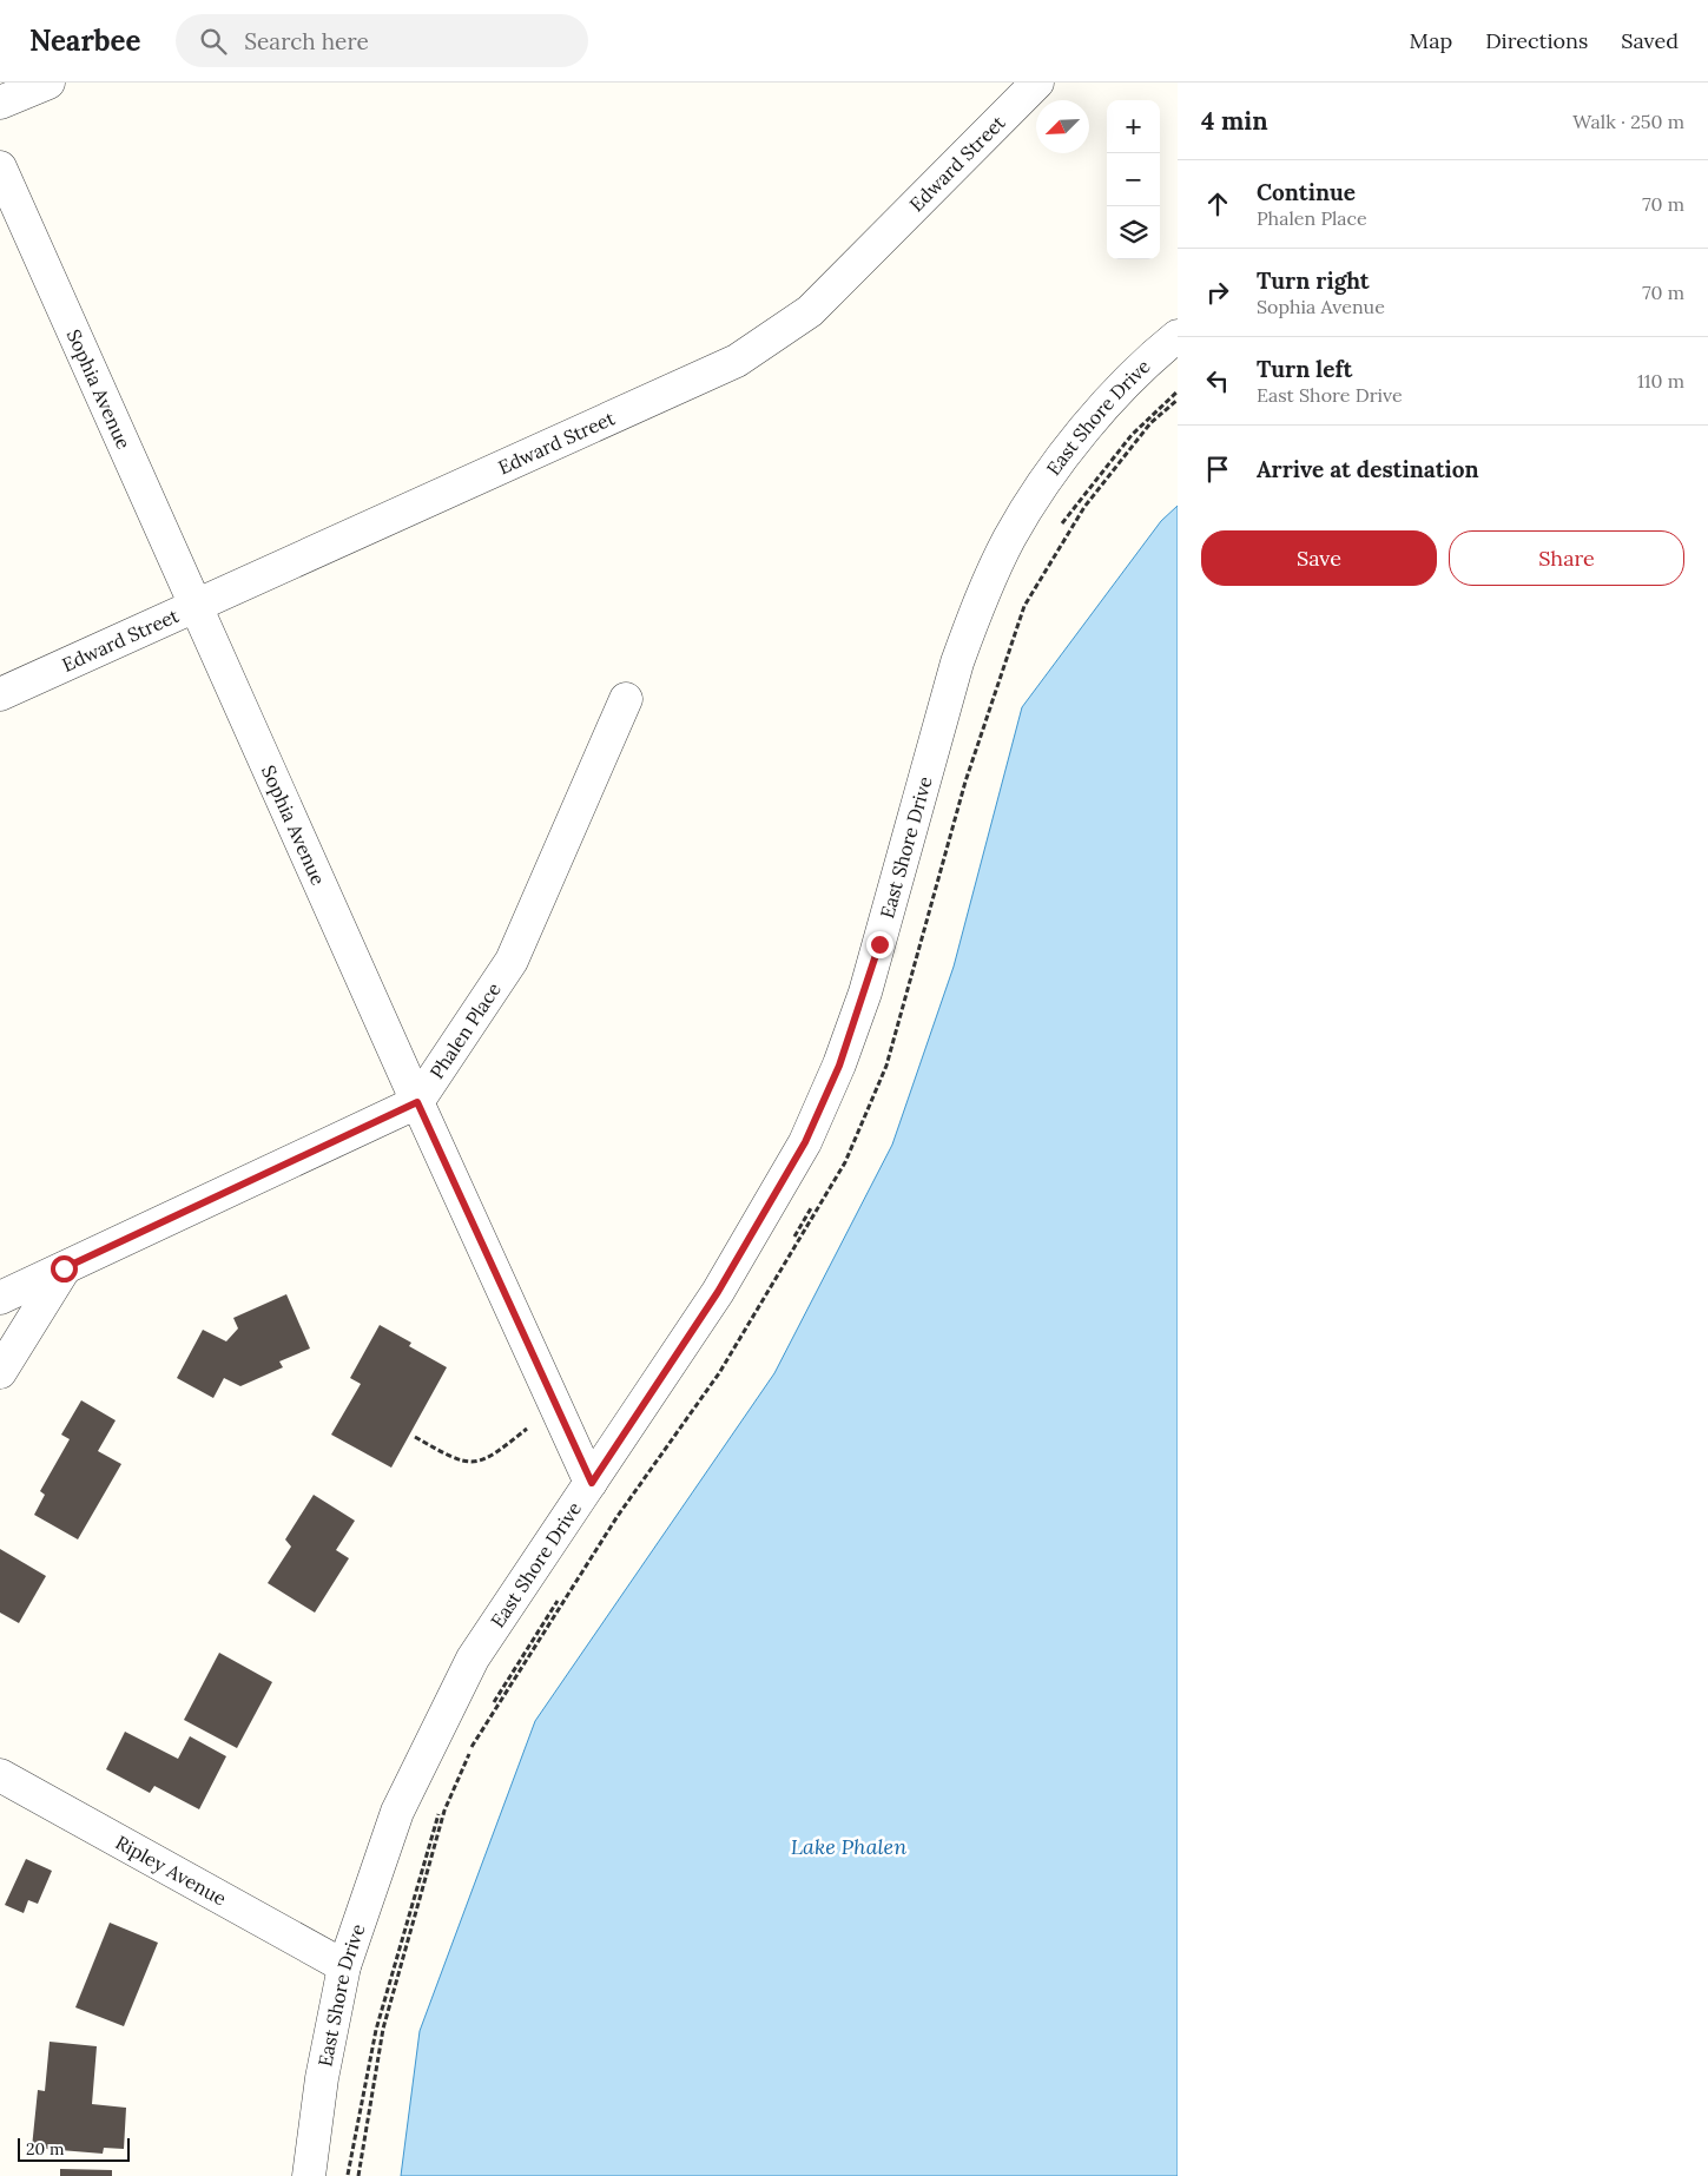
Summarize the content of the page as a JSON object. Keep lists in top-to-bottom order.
{
  "streets": {
    "street": [
      "Edward Street",
      "Sophia Avenue",
      "East Shore Drive",
      "Phalen Place",
      "Ripley Avenue"
    ]
  },
  "crossings": [
    ["Edward Street", "Sophia Avenue"],
    ["Sophia Avenue", "East Shore Drive"],
    ["Sophia Avenue", "Phalen Place"],
    ["East Shore Drive", "Ripley Avenue"]
  ],
  "water": ["Lake Phalen"],
  "scale_bar": "20 m",
  "north": "bottom left",
  "page": {
    "header": "Nearbee",
    "search": "Search here",
    "nav": ["Map", "Directions", "Saved"],
    "heading": ["4 min", "Walk · 250 m"],
    "map_buttons": ["+", "−"],
    "list": [
      ["Continue", "Phalen Place", "70 m"],
      ["Turn right", "Sophia Avenue", "70 m"],
      ["Turn left", "East Shore Drive", "110 m"],
      "Arrive at destination"
    ],
    "buttons": ["Save", "Share"],
    "scale": "20 m"
  }
}
